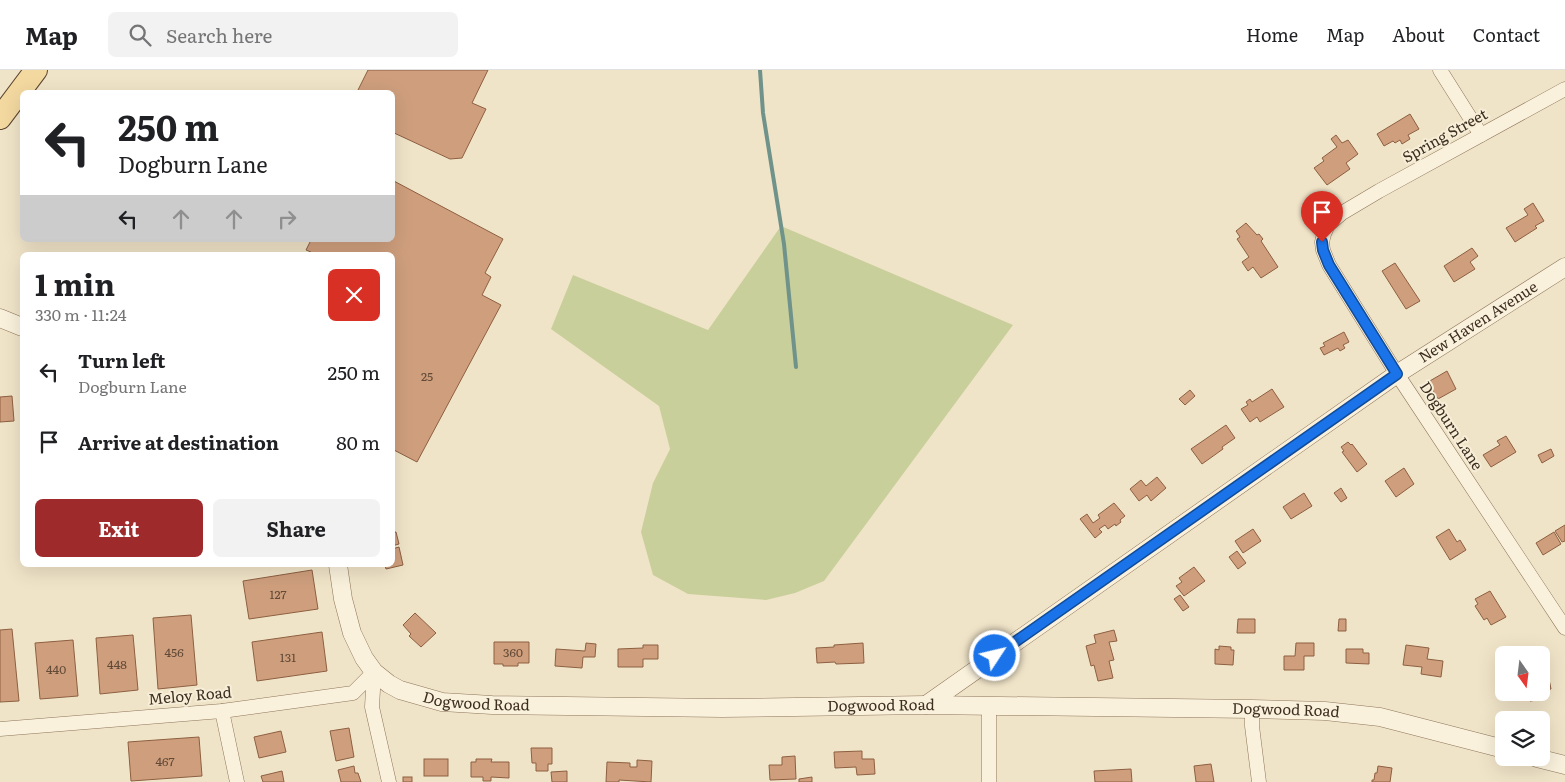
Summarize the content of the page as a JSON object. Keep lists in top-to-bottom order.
{
  "streets": {
    "street": [
      "Spring Street",
      "New Haven Avenue",
      "Dogburn Lane",
      "Meloy Road",
      "Dogwood Road"
    ]
  },
  "crossings": [
    ["Spring Street", "Dogburn Lane"],
    ["New Haven Avenue", "Dogburn Lane"],
    ["New Haven Avenue", "Dogwood Road"],
    ["Meloy Road", "Dogwood Road"]
  ],
  "house_numbers": [
    "25",
    "127",
    "456",
    "360",
    "131",
    "448",
    "440",
    "467"
  ],
  "north": "bottom",
  "page": {
    "header": "Map",
    "search": "Search here",
    "nav": [
      "Home",
      "Map",
      "About",
      "Contact"
    ],
    "turn": ["250 m", "Dogburn Lane"],
    "heading": ["1 min", "330 m · 11:24"],
    "list": [
      {
        "name": "Turn left",
        "note": "Dogburn Lane",
        "value": "250 m"
      },
      {
        "name": "Arrive at destination",
        "value": "80 m"
      }
    ],
    "buttons": ["Exit", "Share"]
  }
}
